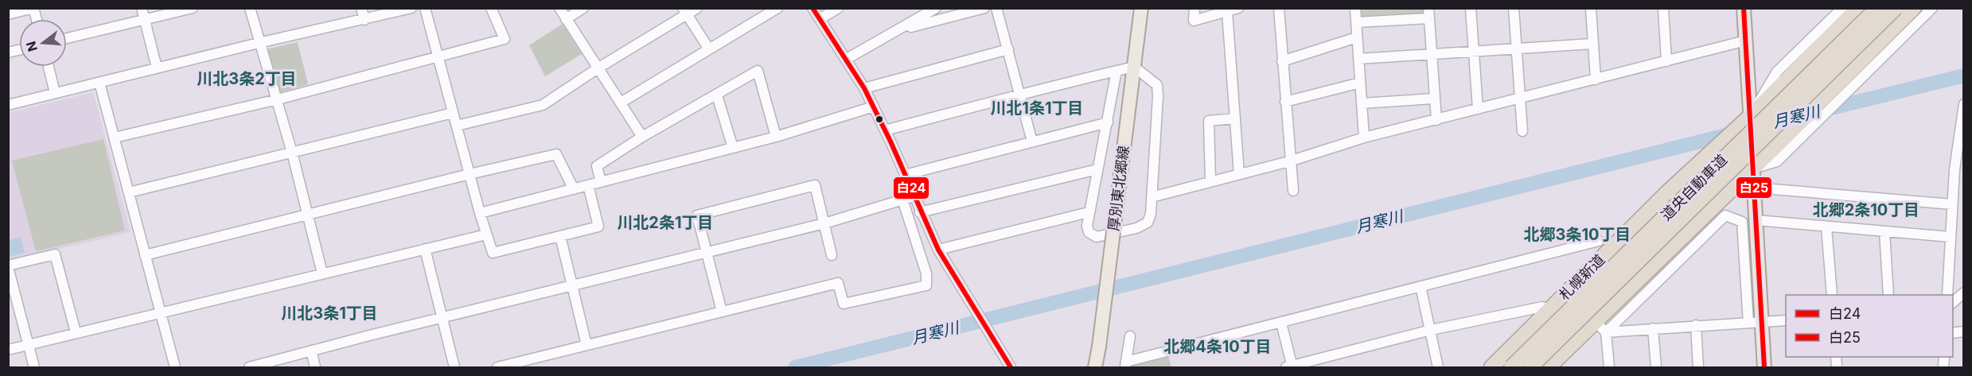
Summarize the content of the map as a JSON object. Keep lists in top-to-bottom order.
{
  "streets": {
    "highway": ["道央自動車道", "札幌新道"],
    "main road": ["厚別東北郷線"]
  },
  "districts": [
    "川北3条2丁目",
    "川北1条1丁目",
    "北郷2条10丁目",
    "川北2条1丁目",
    "北郷3条10丁目",
    "川北3条1丁目",
    "北郷4条10丁目"
  ],
  "water": ["月寒川"],
  "lines": ["transit line 白24", "transit line 白25"],
  "legend": ["白24", "白25"],
  "north": "left"
}
